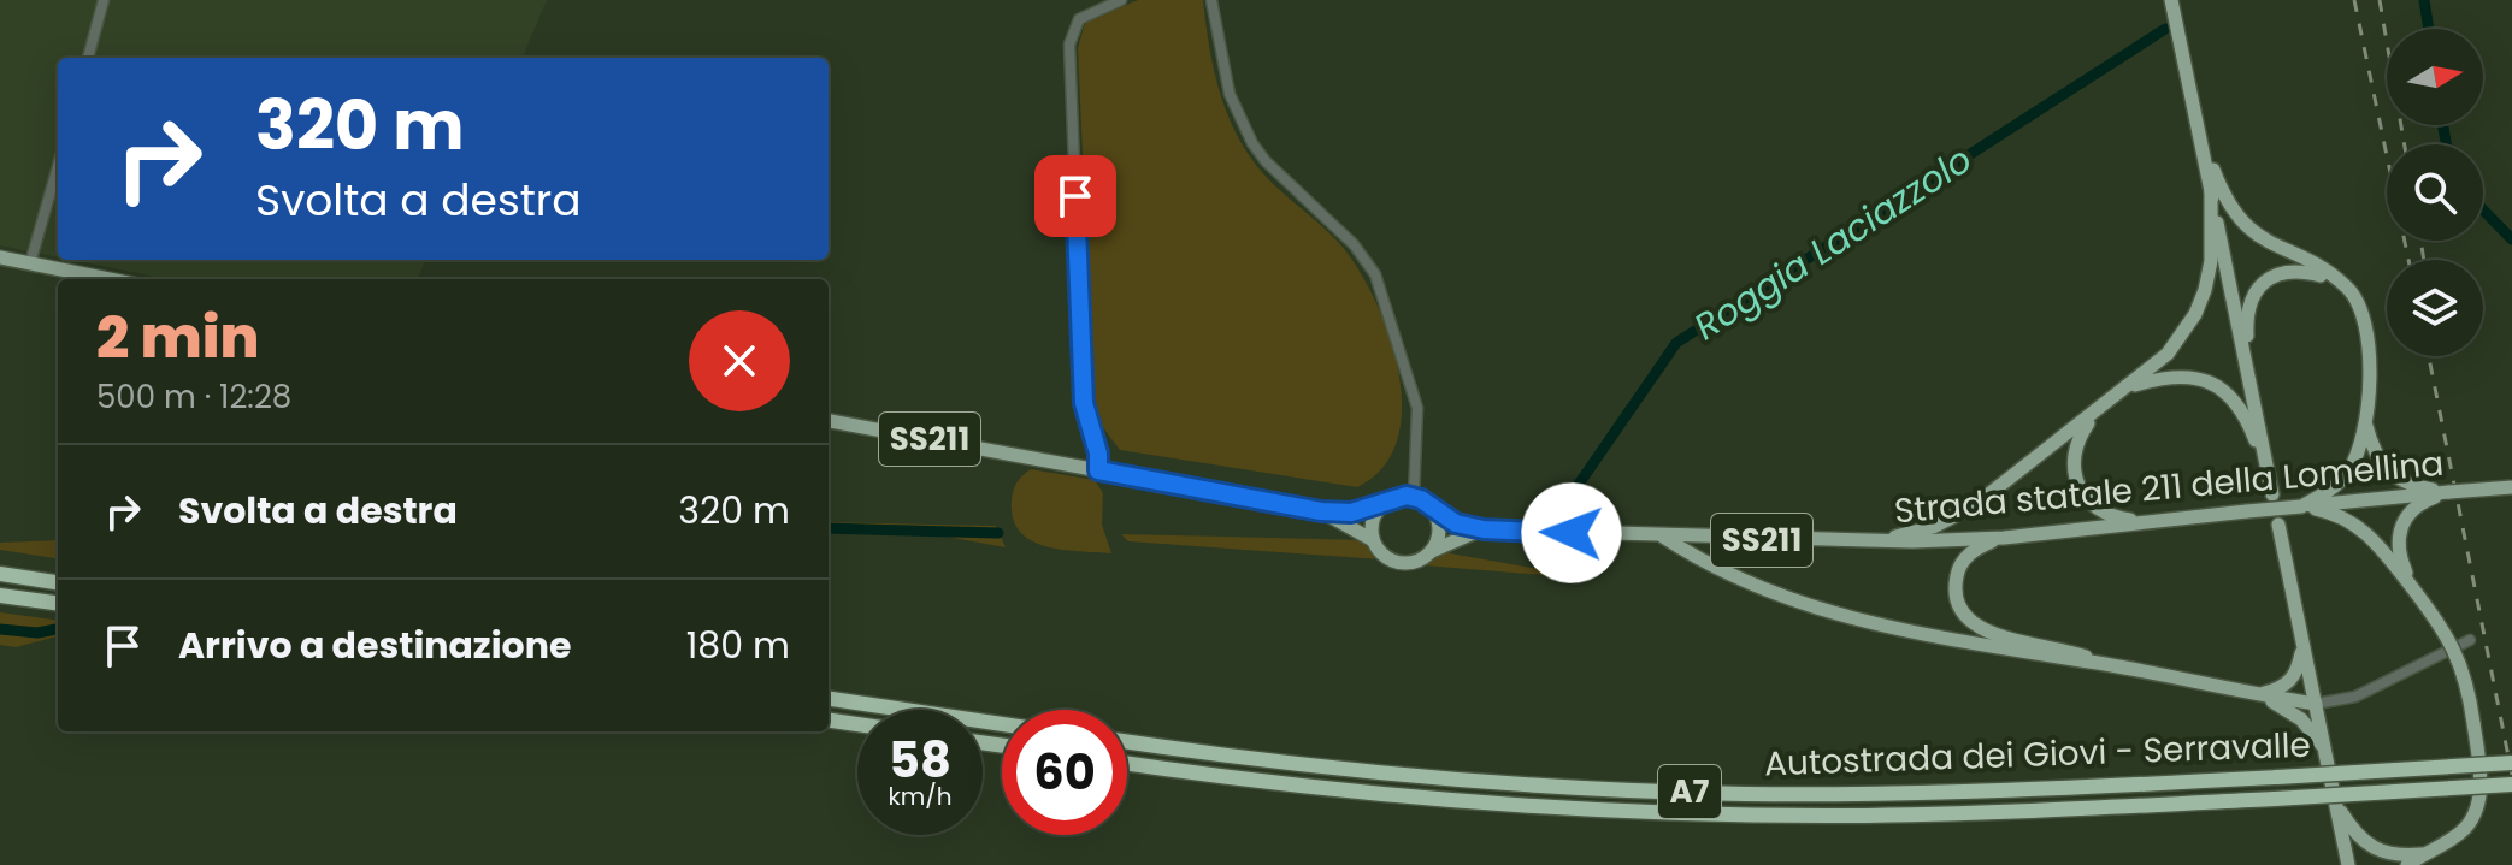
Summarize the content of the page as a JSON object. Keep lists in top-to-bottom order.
{
  "streets": {
    "highway": ["Autostrada dei Giovi - Serravalle", "A7"],
    "main road": ["SS211", "Strada statale 211 della Lomellina"]
  },
  "water": ["Roggia Laciazzolo"],
  "north": "right",
  "page": {
    "turn": ["320 m", "Svolta a destra"],
    "heading": ["2 min", "500 m · 12:28"],
    "list": [
      {
        "name": "Svolta a destra",
        "value": "320 m"
      },
      {
        "name": "Arrivo a destinazione",
        "value": "180 m"
      }
    ],
    "speed": "58 km/h",
    "limit": "60"
  }
}
